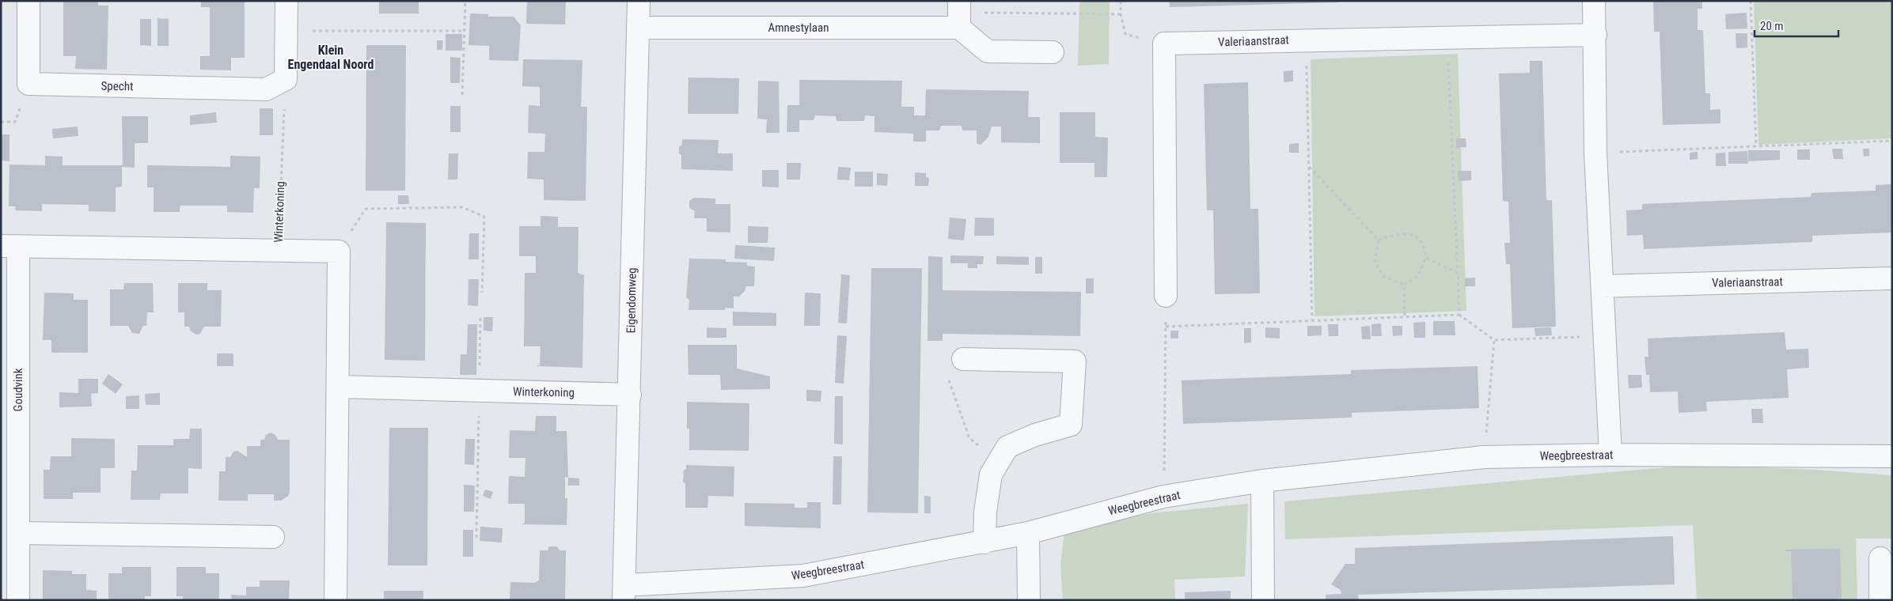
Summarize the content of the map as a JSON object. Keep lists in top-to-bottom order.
{
  "streets": {
    "street": [
      "Amnestylaan",
      "Valeriaanstraat",
      "Specht",
      "Winterkoning",
      "Eigendomweg",
      "Goudvink",
      "Weegbreestraat"
    ]
  },
  "crossings": [
    ["Amnestylaan", "Eigendomweg"],
    ["Specht", "Winterkoning"],
    ["Winterkoning", "Eigendomweg"],
    ["Winterkoning", "Goudvink"],
    ["Eigendomweg", "Weegbreestraat"]
  ],
  "districts": ["Klein Engendaal Noord"],
  "scale_bar": "20 m"
}
